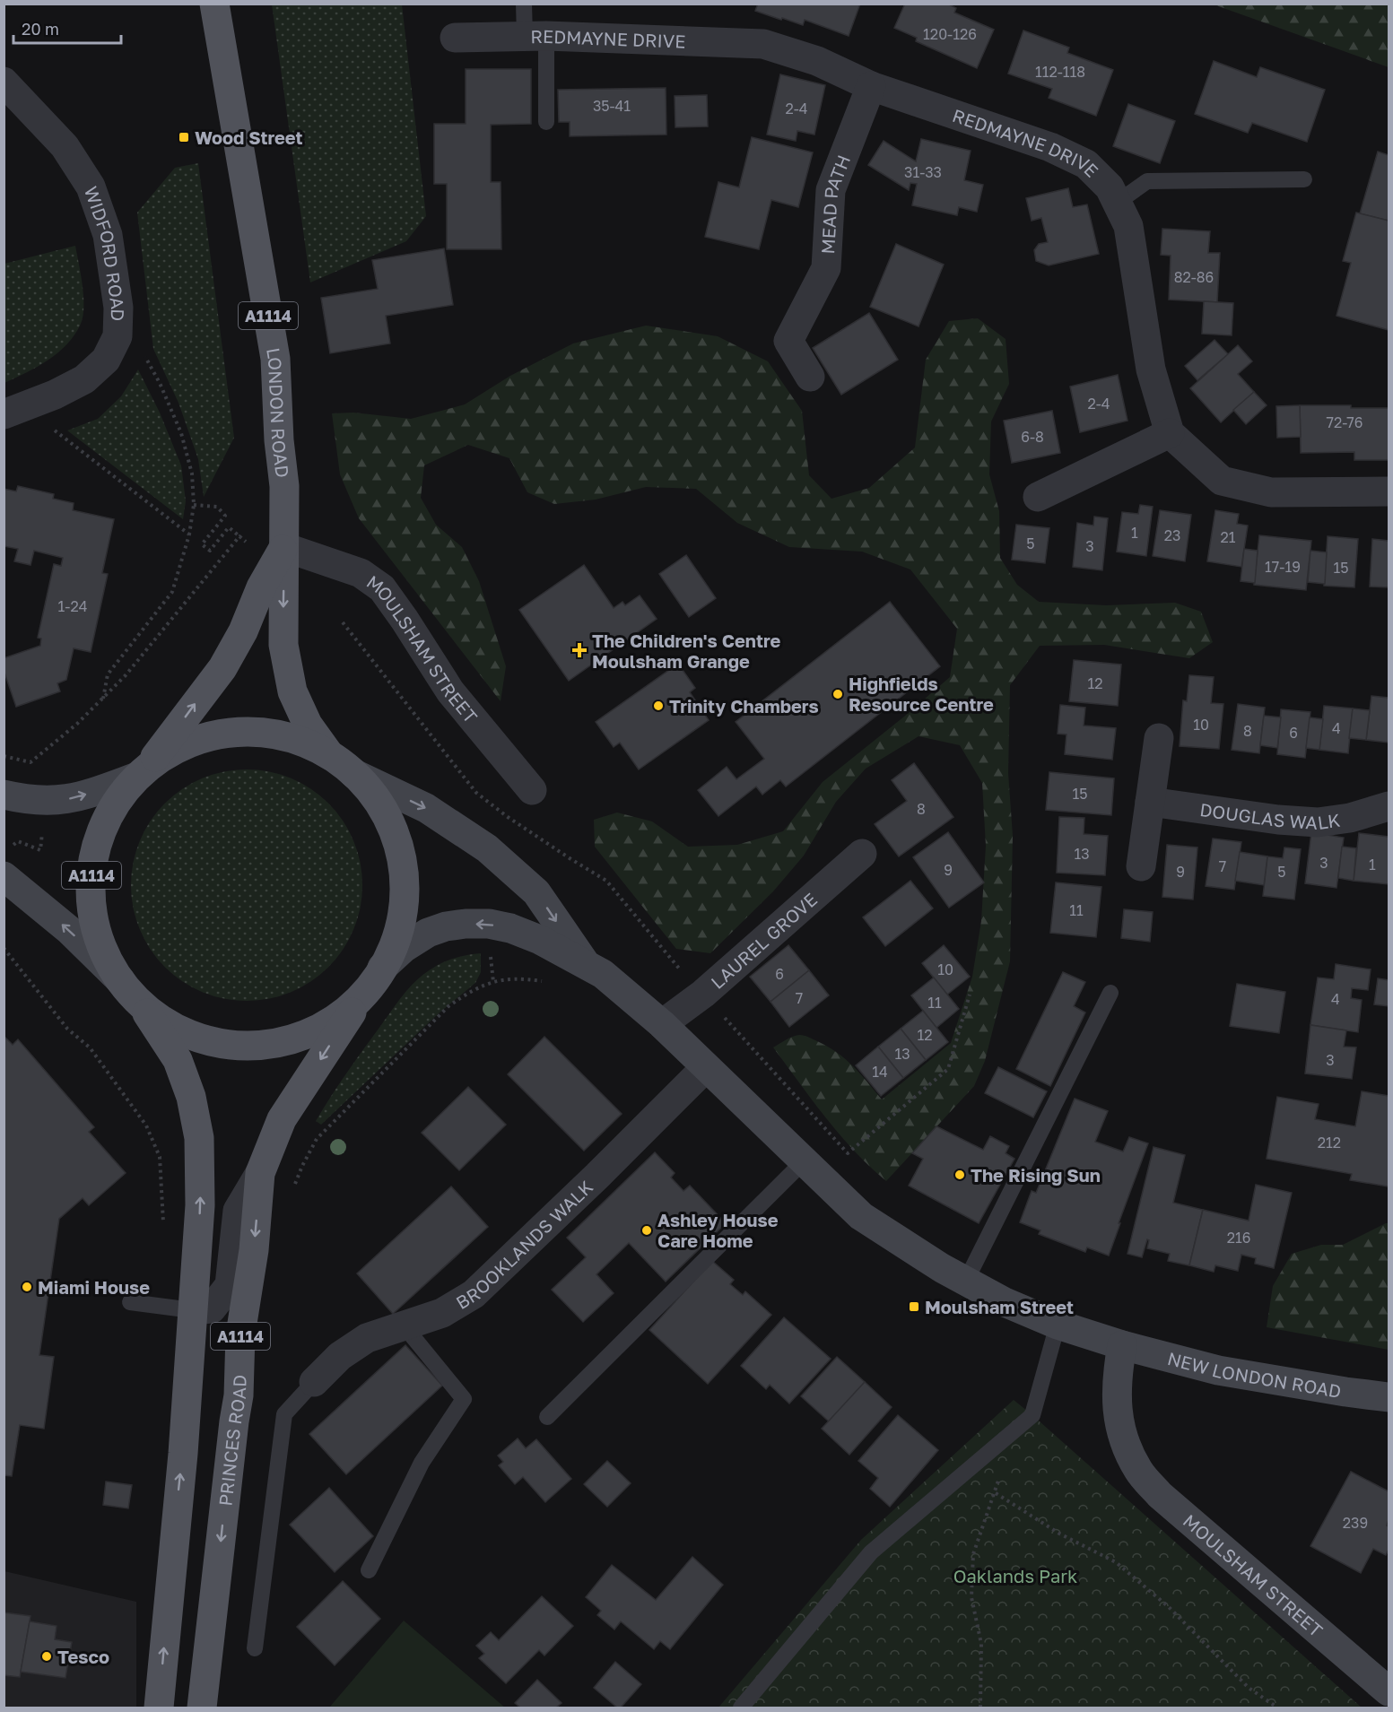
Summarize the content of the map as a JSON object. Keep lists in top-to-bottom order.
{
  "streets": {
    "main road": [
      "A1114",
      "LONDON ROAD",
      "MOULSHAM STREET",
      "NEW LONDON ROAD",
      "PRINCES ROAD"
    ],
    "street": [
      "REDMAYNE DRIVE",
      "MEAD PATH",
      "WIDFORD ROAD",
      "DOUGLAS WALK",
      "LAUREL GROVE",
      "BROOKLANDS WALK"
    ]
  },
  "crossings": [
    ["REDMAYNE DRIVE", "MEAD PATH"],
    ["A1114", "LONDON ROAD"],
    ["A1114", "MOULSHAM STREET"],
    ["A1114", "PRINCES ROAD"],
    ["LONDON ROAD", "MOULSHAM STREET"],
    ["MOULSHAM STREET", "NEW LONDON ROAD"]
  ],
  "parks": ["Oaklands Park"],
  "places": {
    "transit": ["Wood Street", "Moulsham Street"],
    "health": ["The Children's Centre Moulsham Grange"],
    "other": [
      "Highfields Resource Centre",
      "Trinity Chambers",
      "The Rising Sun",
      "Ashley House Care Home",
      "Miami House",
      "Tesco"
    ]
  },
  "house_numbers": [
    "120-126",
    "112-118",
    "35-41",
    "2-4",
    "31-33",
    "82-86",
    "2-4",
    "72-76",
    "6-8",
    "1",
    "23",
    "21",
    "5",
    "3",
    "17-19",
    "15",
    "1-24",
    "12",
    "10",
    "4",
    "8",
    "6",
    "15",
    "8",
    "13",
    "3",
    "1",
    "7",
    "9",
    "9",
    "5",
    "11",
    "10",
    "6",
    "7",
    "4",
    "11",
    "12",
    "13",
    "3",
    "14",
    "212",
    "216",
    "239"
  ],
  "scale_bar": "20 m"
}
